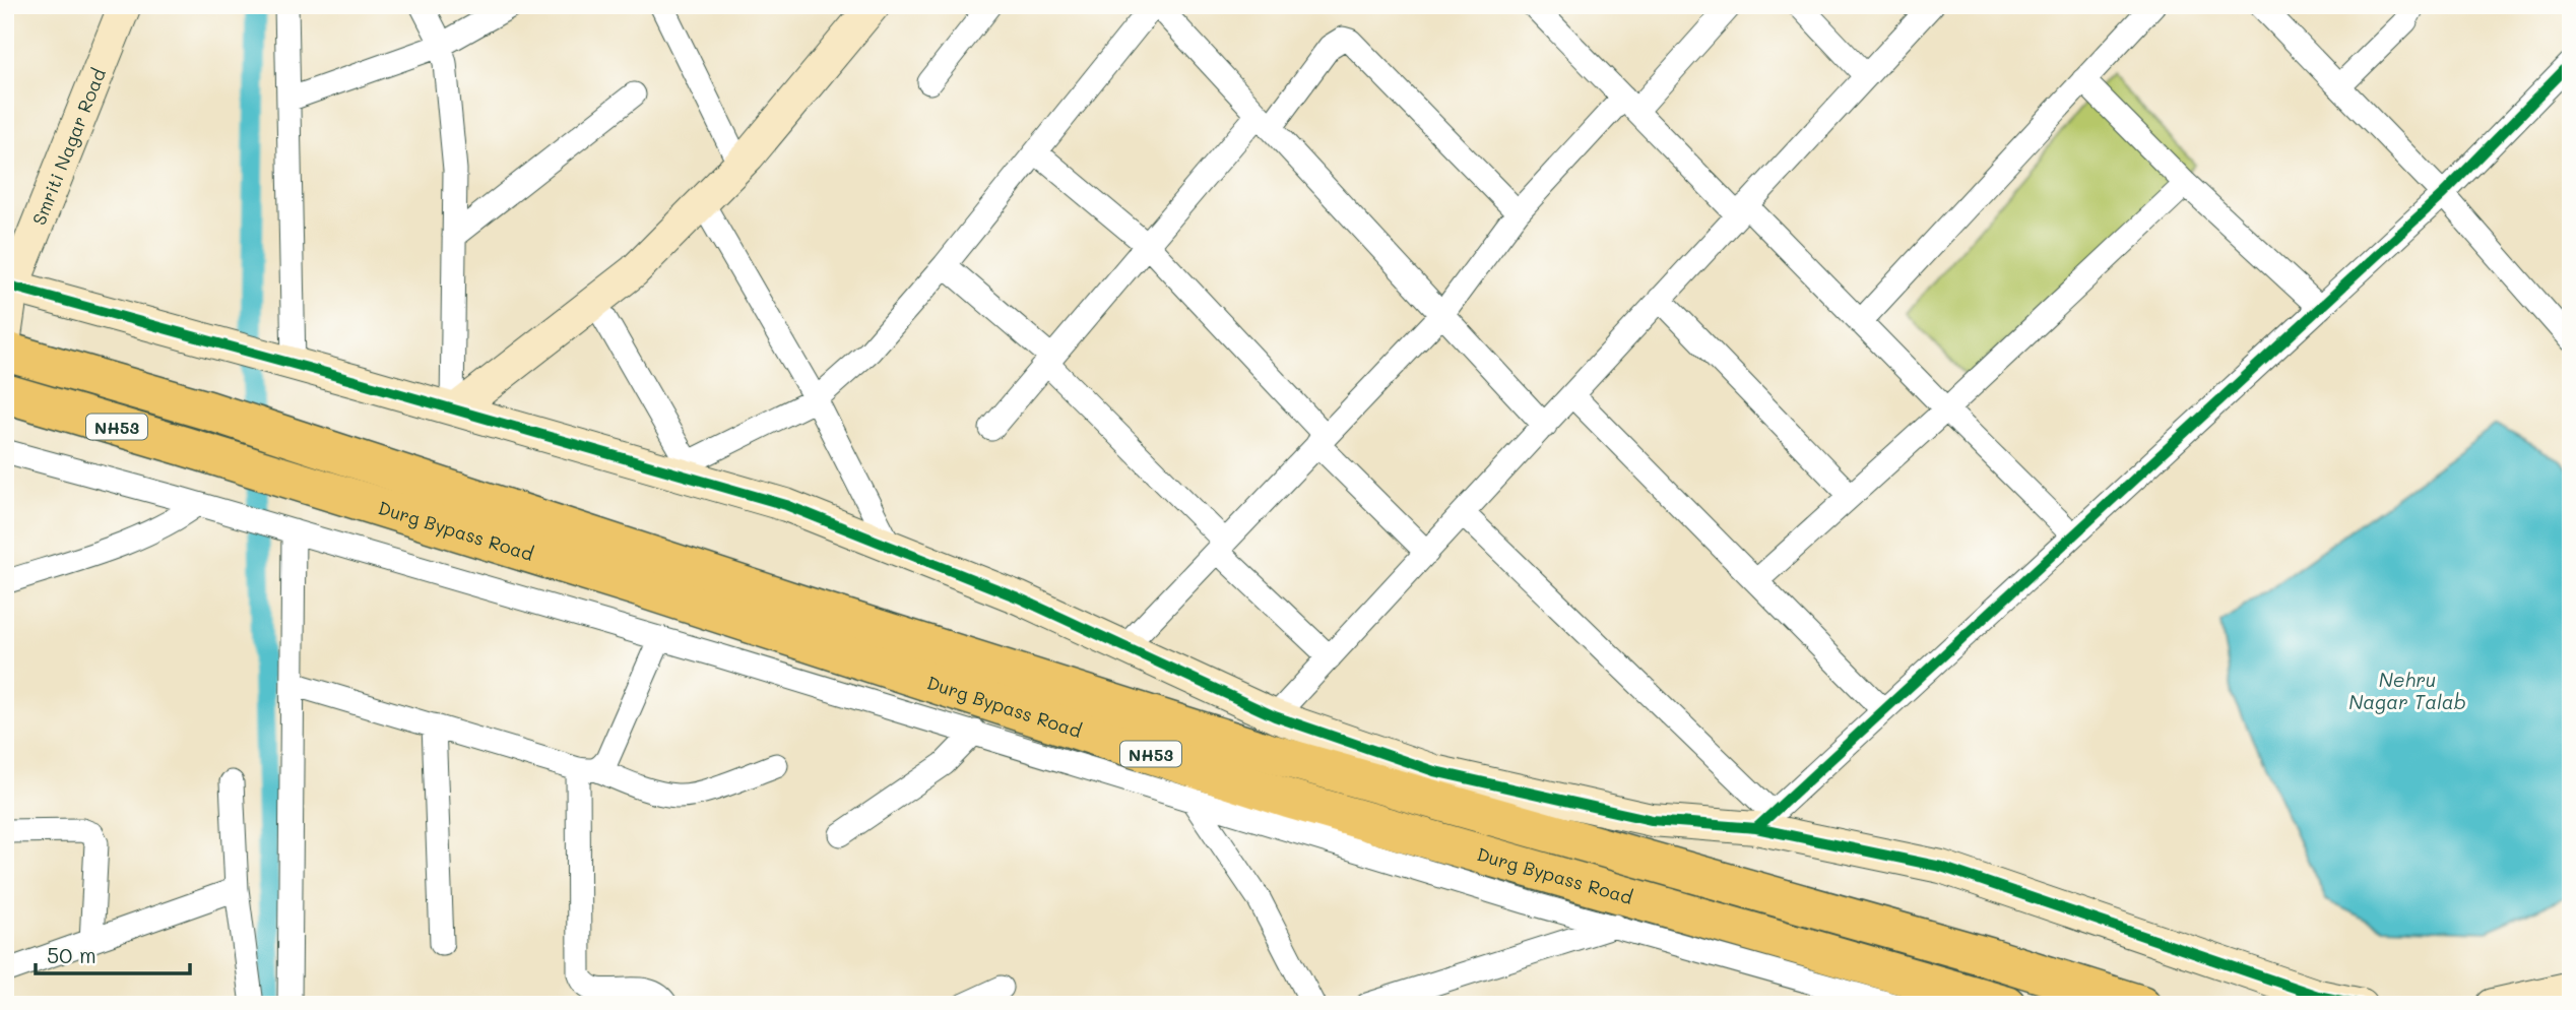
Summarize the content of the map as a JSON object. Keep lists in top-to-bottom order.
{
  "streets": {
    "highway": ["NH53", "Durg Bypass Road"],
    "street": ["Smriti Nagar Road"]
  },
  "water": ["Nehru Nagar Talab"],
  "scale_bar": "50 m"
}
